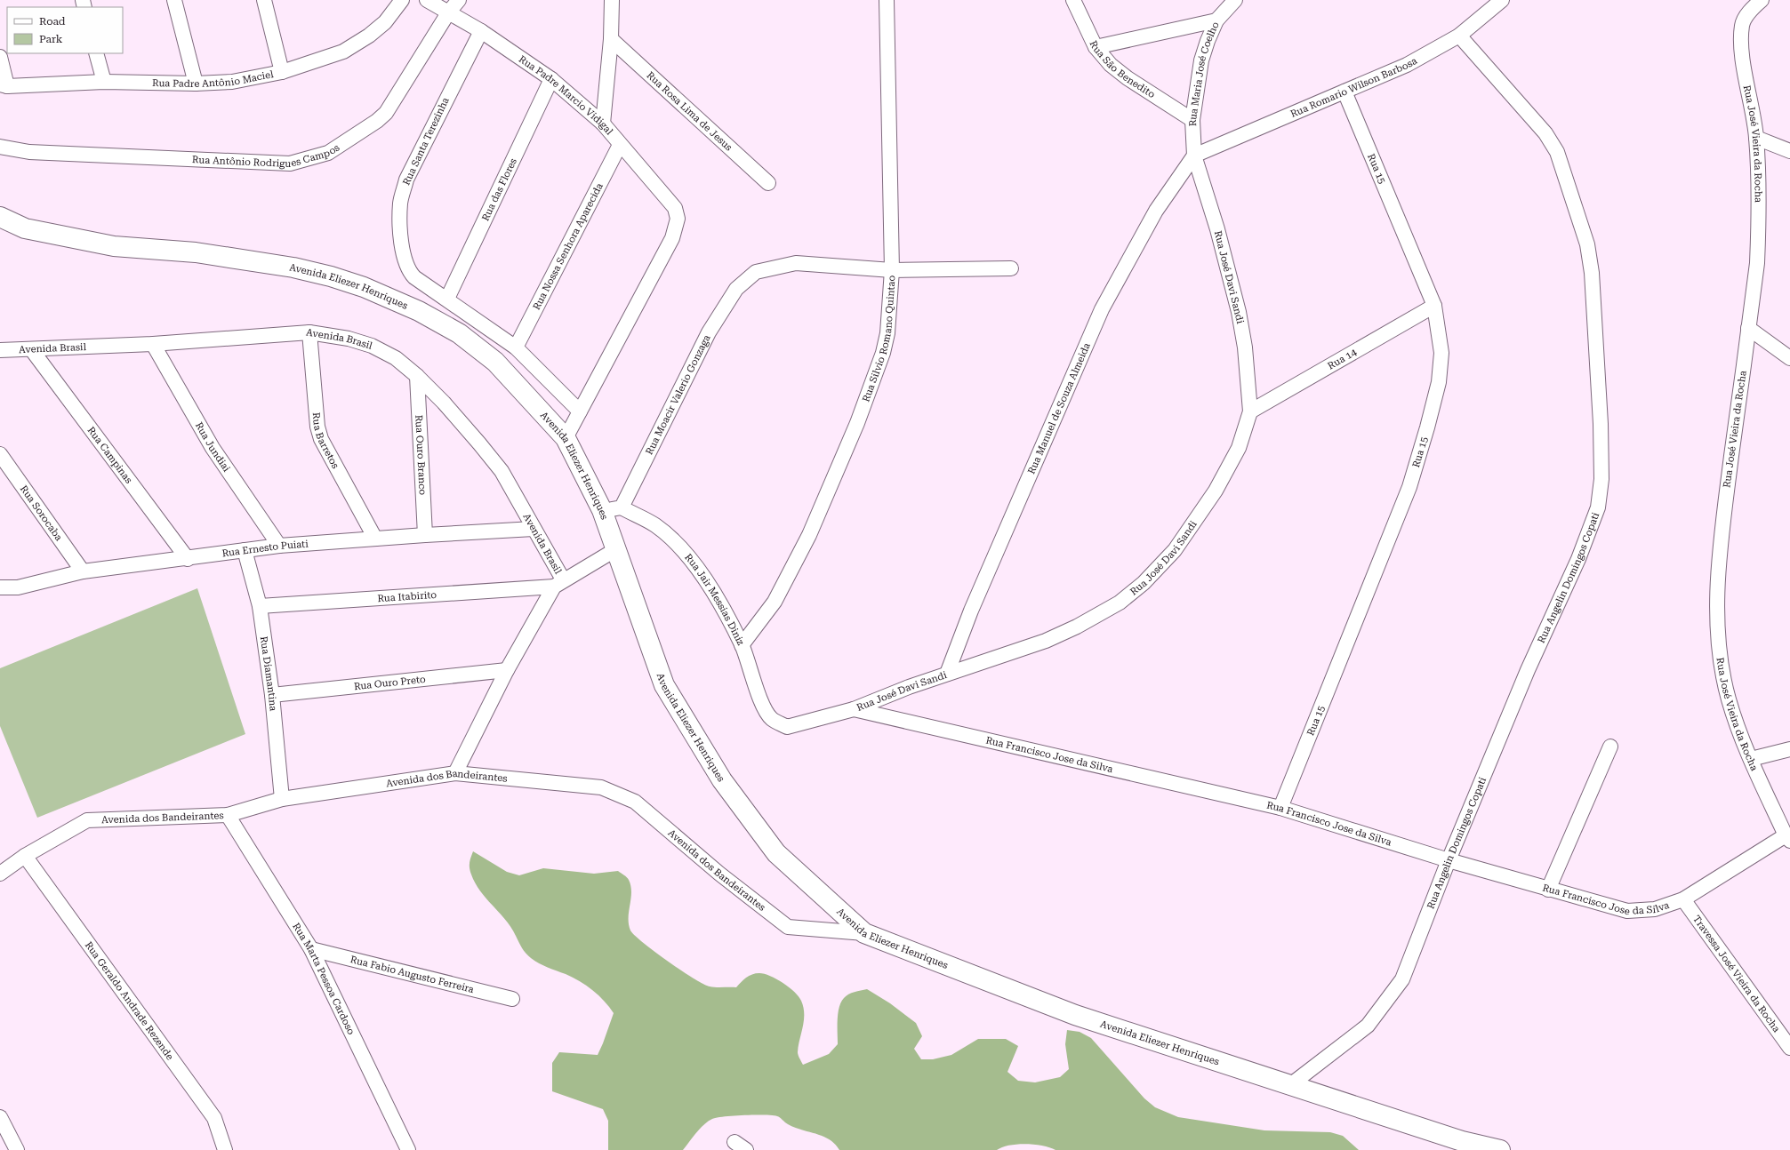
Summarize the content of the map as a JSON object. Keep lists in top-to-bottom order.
{
  "streets": {
    "street": [
      "Rua São Benedito",
      "Rua Maria José Coelho",
      "Rua Padre Antônio Maciel",
      "Rua Romario Wilson Barbosa",
      "Rua Padre Marcio Vidigal",
      "Rua Rosa Lima de Jesus",
      "Rua Santa Terezinha",
      "Rua José Vieira da Rocha",
      "Rua Antônio Rodrigues Campos",
      "Rua 15",
      "Rua das Flores",
      "Rua Nossa Senhora Aparecida",
      "Rua José Davi Sandi",
      "Avenida Eliezer Henriques",
      "Rua Silvio Romano Quintao",
      "Avenida Brasil",
      "Rua 14",
      "Rua Moacir Valerio Gonzaga",
      "Rua Manuel de Souza Almeida",
      "Rua Barretos",
      "Rua Jundiai",
      "Rua Campinas",
      "Rua Ouro Branco",
      "Rua Sorocaba",
      "Rua Ernesto Puiati",
      "Rua Angelin Domingos Copati",
      "Rua Itabirito",
      "Rua Jair Messias Diniz",
      "Rua Diamantina",
      "Rua Ouro Preto",
      "Rua Francisco Jose da Silva",
      "Avenida dos Bandeirantes",
      "Travessa José Vieira da Rocha",
      "Rua Fabio Augusto Ferreira",
      "Rua Marta Pessoa Cardoso",
      "Rua Geraldo Andrade Rezende"
    ]
  },
  "crossings": [
    ["Rua São Benedito", "Rua Maria José Coelho"],
    ["Rua Maria José Coelho", "Rua Romario Wilson Barbosa"],
    ["Rua Maria José Coelho", "Rua José Davi Sandi"],
    ["Rua Maria José Coelho", "Rua Manuel de Souza Almeida"],
    ["Rua Romario Wilson Barbosa", "Rua 15"],
    ["Rua Romario Wilson Barbosa", "Rua José Davi Sandi"],
    ["Rua Romario Wilson Barbosa", "Rua Manuel de Souza Almeida"],
    ["Rua Romario Wilson Barbosa", "Rua Angelin Domingos Copati"],
    ["Rua Padre Marcio Vidigal", "Rua Santa Terezinha"],
    ["Rua Padre Marcio Vidigal", "Rua Antônio Rodrigues Campos"],
    ["Rua Padre Marcio Vidigal", "Rua das Flores"],
    ["Rua Padre Marcio Vidigal", "Rua Nossa Senhora Aparecida"],
    ["Rua Santa Terezinha", "Rua das Flores"],
    ["Rua José Vieira da Rocha", "Rua Francisco Jose da Silva"],
    ["Rua 15", "Rua 14"],
    ["Rua 15", "Rua Francisco Jose da Silva"],
    ["Rua José Davi Sandi", "Rua 14"],
    ["Rua José Davi Sandi", "Rua Manuel de Souza Almeida"],
    ["Rua José Davi Sandi", "Rua Jair Messias Diniz"],
    ["Rua José Davi Sandi", "Rua Francisco Jose da Silva"],
    ["Avenida Eliezer Henriques", "Avenida Brasil"],
    ["Avenida Eliezer Henriques", "Rua Angelin Domingos Copati"],
    ["Avenida Eliezer Henriques", "Avenida dos Bandeirantes"],
    ["Rua Silvio Romano Quintao", "Rua Moacir Valerio Gonzaga"],
    ["Rua Silvio Romano Quintao", "Rua Jair Messias Diniz"],
    ["Avenida Brasil", "Rua Barretos"],
    ["Avenida Brasil", "Rua Jundiai"],
    ["Avenida Brasil", "Rua Campinas"],
    ["Avenida Brasil", "Rua Ouro Branco"],
    ["Avenida Brasil", "Rua Ernesto Puiati"],
    ["Avenida Brasil", "Rua Itabirito"],
    ["Avenida Brasil", "Rua Ouro Preto"],
    ["Avenida Brasil", "Avenida dos Bandeirantes"],
    ["Rua Moacir Valerio Gonzaga", "Rua Jair Messias Diniz"],
    ["Rua Barretos", "Rua Ernesto Puiati"],
    ["Rua Jundiai", "Rua Ernesto Puiati"],
    ["Rua Campinas", "Rua Ernesto Puiati"],
    ["Rua Ouro Branco", "Rua Ernesto Puiati"],
    ["Rua Sorocaba", "Rua Ernesto Puiati"],
    ["Rua Ernesto Puiati", "Rua Diamantina"],
    ["Rua Angelin Domingos Copati", "Rua Francisco Jose da Silva"],
    ["Rua Itabirito", "Rua Diamantina"],
    ["Rua Diamantina", "Rua Ouro Preto"],
    ["Rua Diamantina", "Avenida dos Bandeirantes"],
    ["Rua Francisco Jose da Silva", "Travessa José Vieira da Rocha"],
    ["Avenida dos Bandeirantes", "Rua Marta Pessoa Cardoso"],
    ["Avenida dos Bandeirantes", "Rua Geraldo Andrade Rezende"],
    ["Rua Fabio Augusto Ferreira", "Rua Marta Pessoa Cardoso"]
  ],
  "legend": ["Road", "Park"]
}
